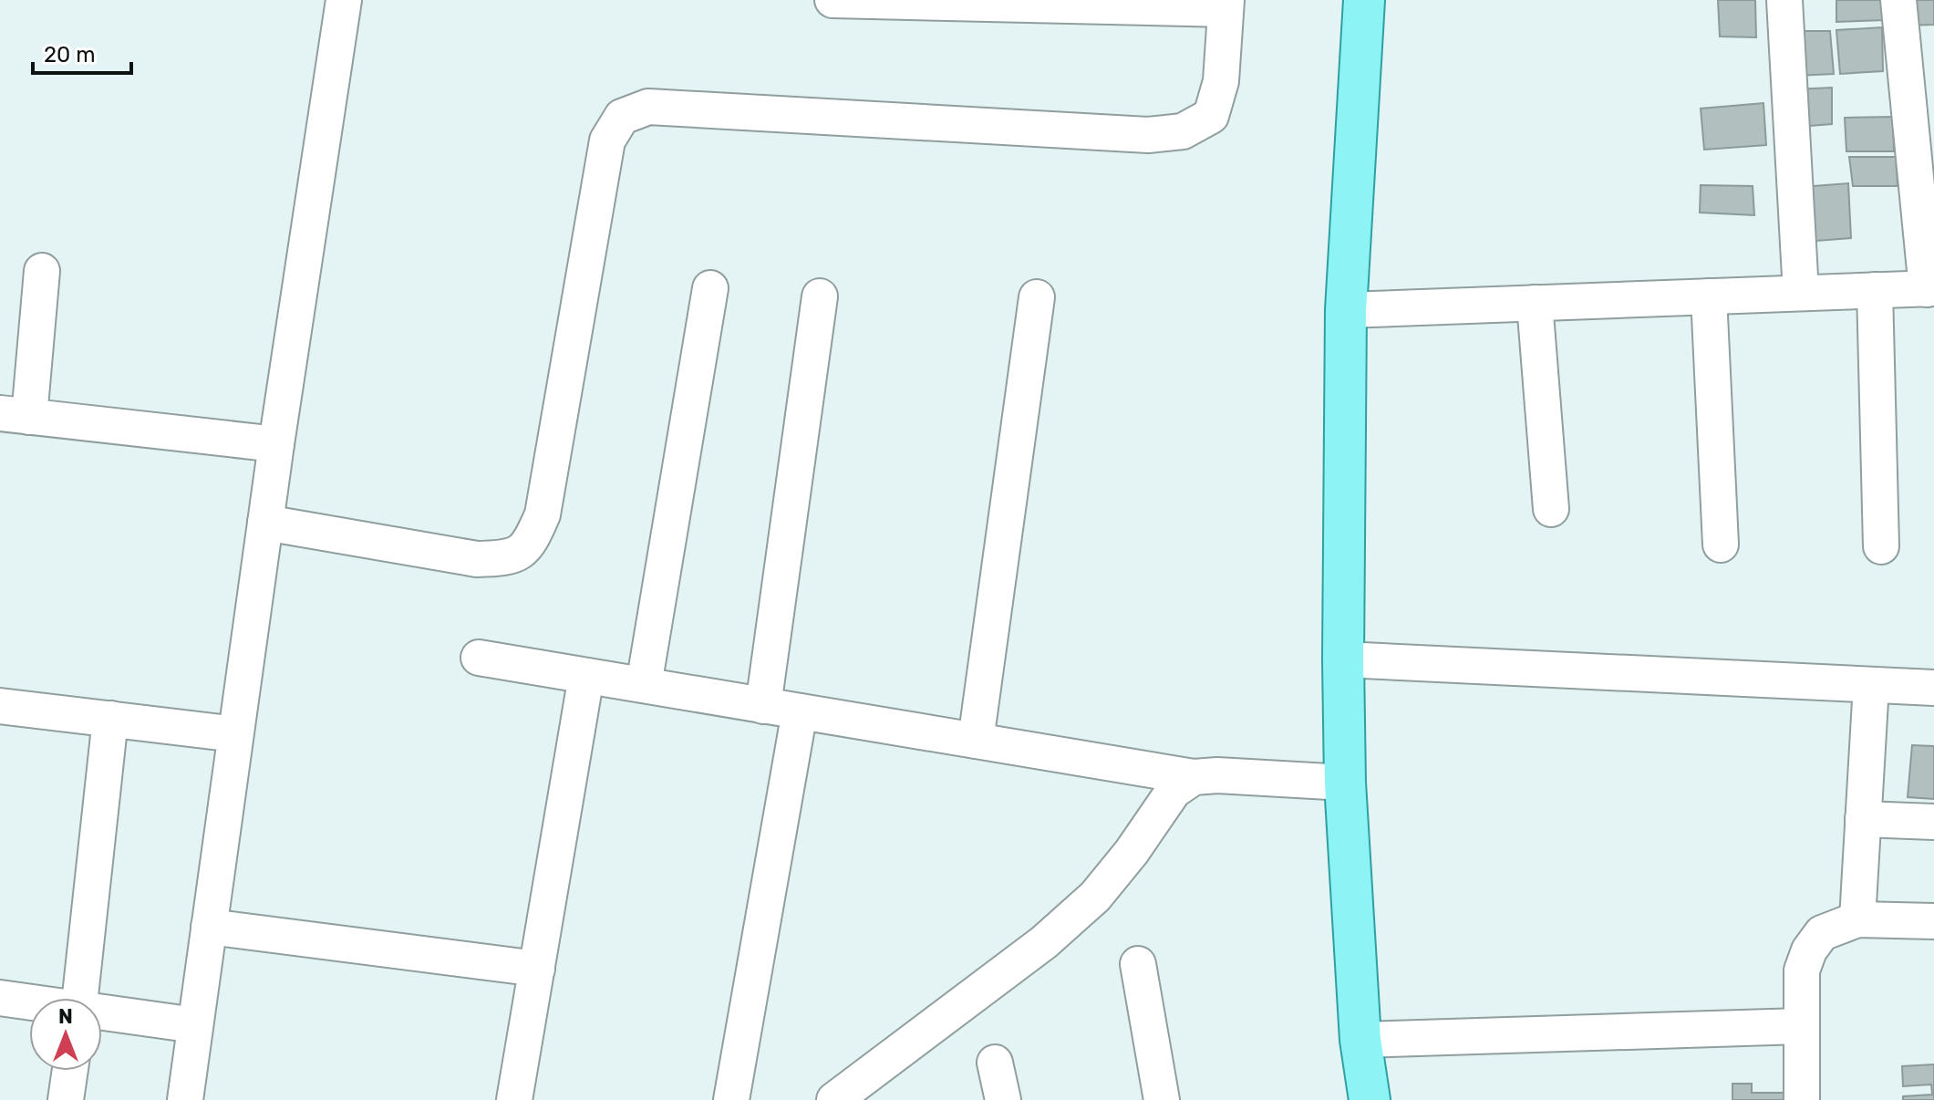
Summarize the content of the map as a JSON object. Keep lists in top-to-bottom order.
{
  "scale_bar": "20 m",
  "north": "top"
}
